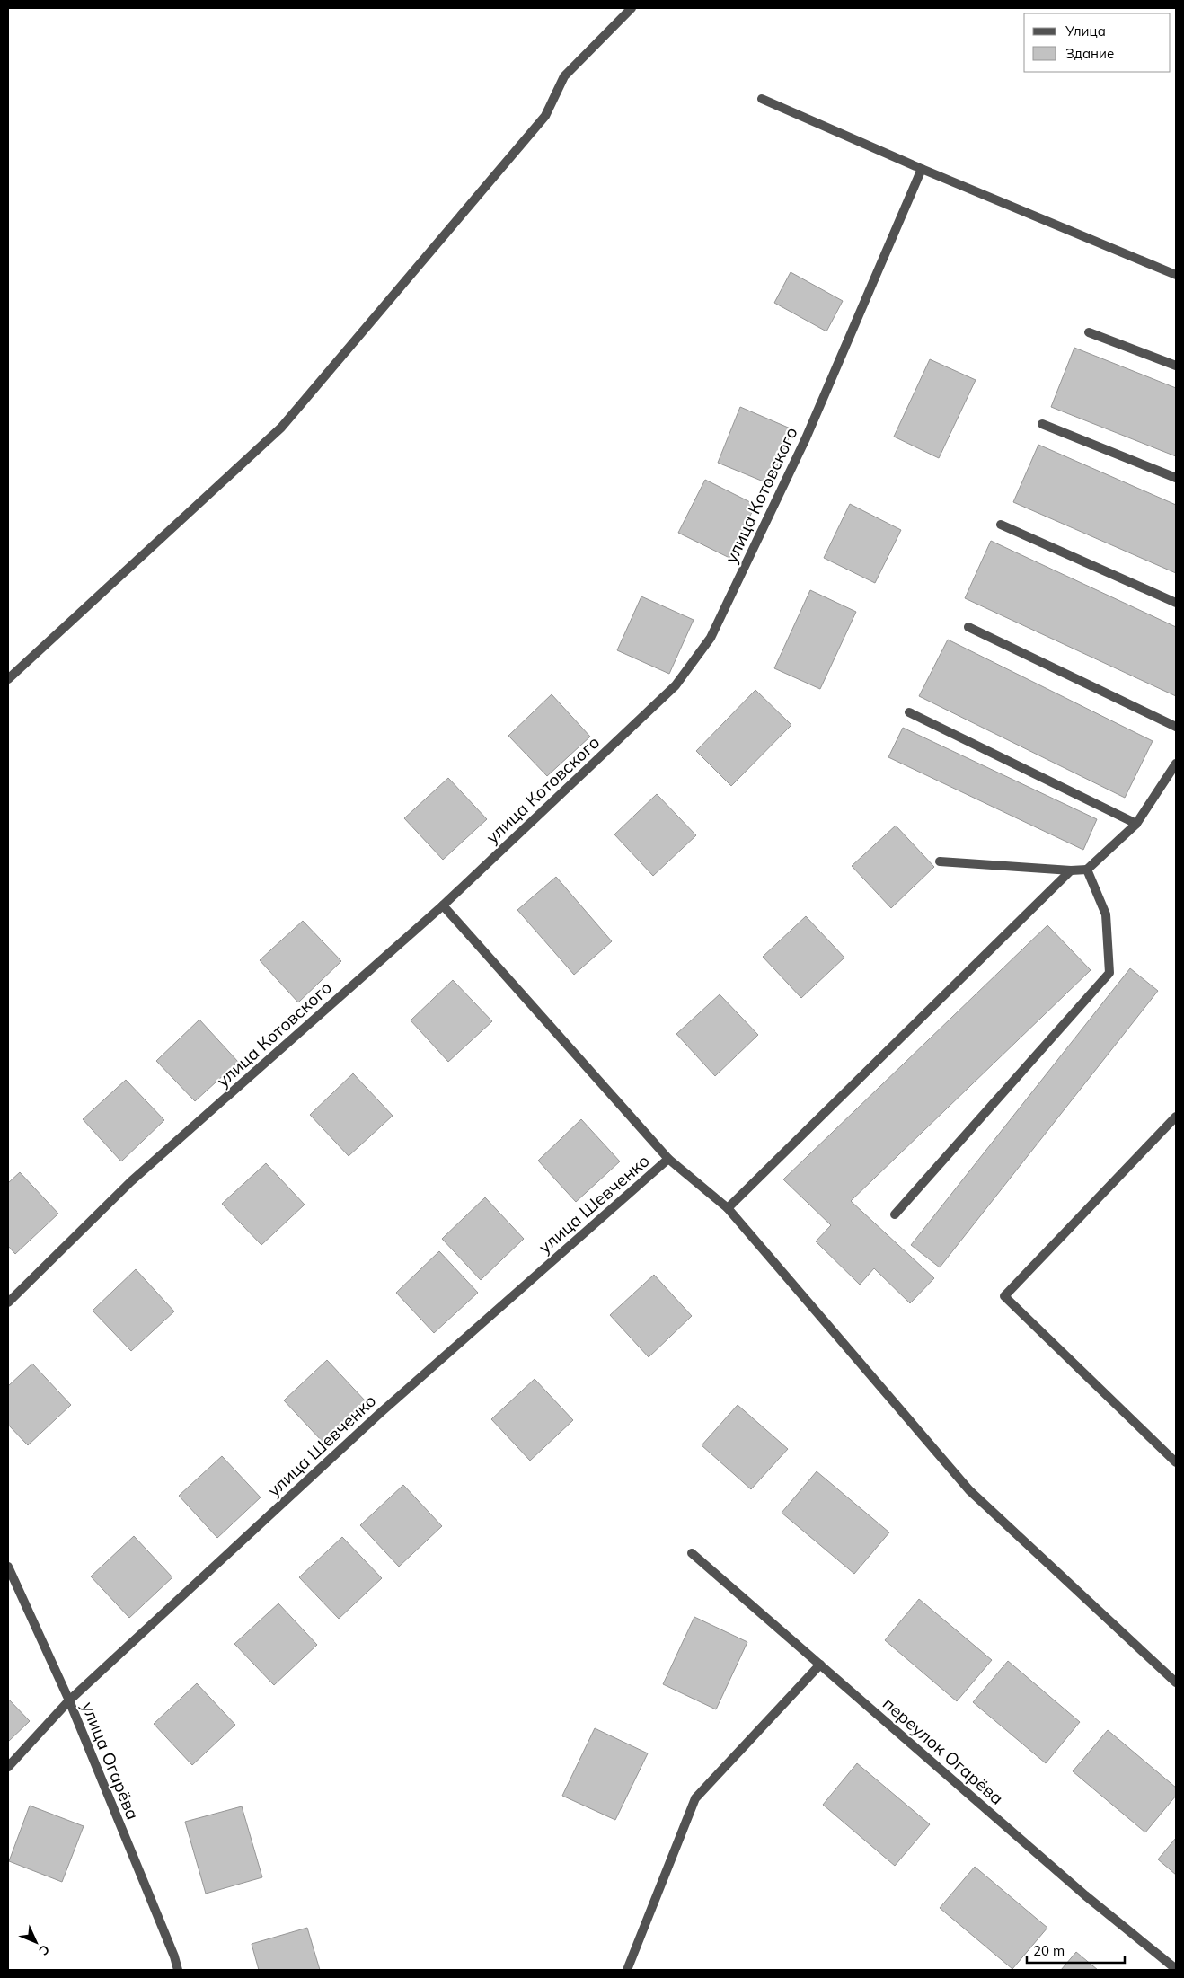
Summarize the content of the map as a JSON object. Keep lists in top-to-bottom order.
{
  "streets": {
    "street": [
      "улица Котовского",
      "улица Шевченко",
      "переулок Огарёва",
      "улица Огарёва"
    ]
  },
  "crossings": [
    ["улица Шевченко", "улица Огарёва"]
  ],
  "legend": ["Улица", "Здание"],
  "scale_bar": "20 m",
  "north": "bottom right"
}
